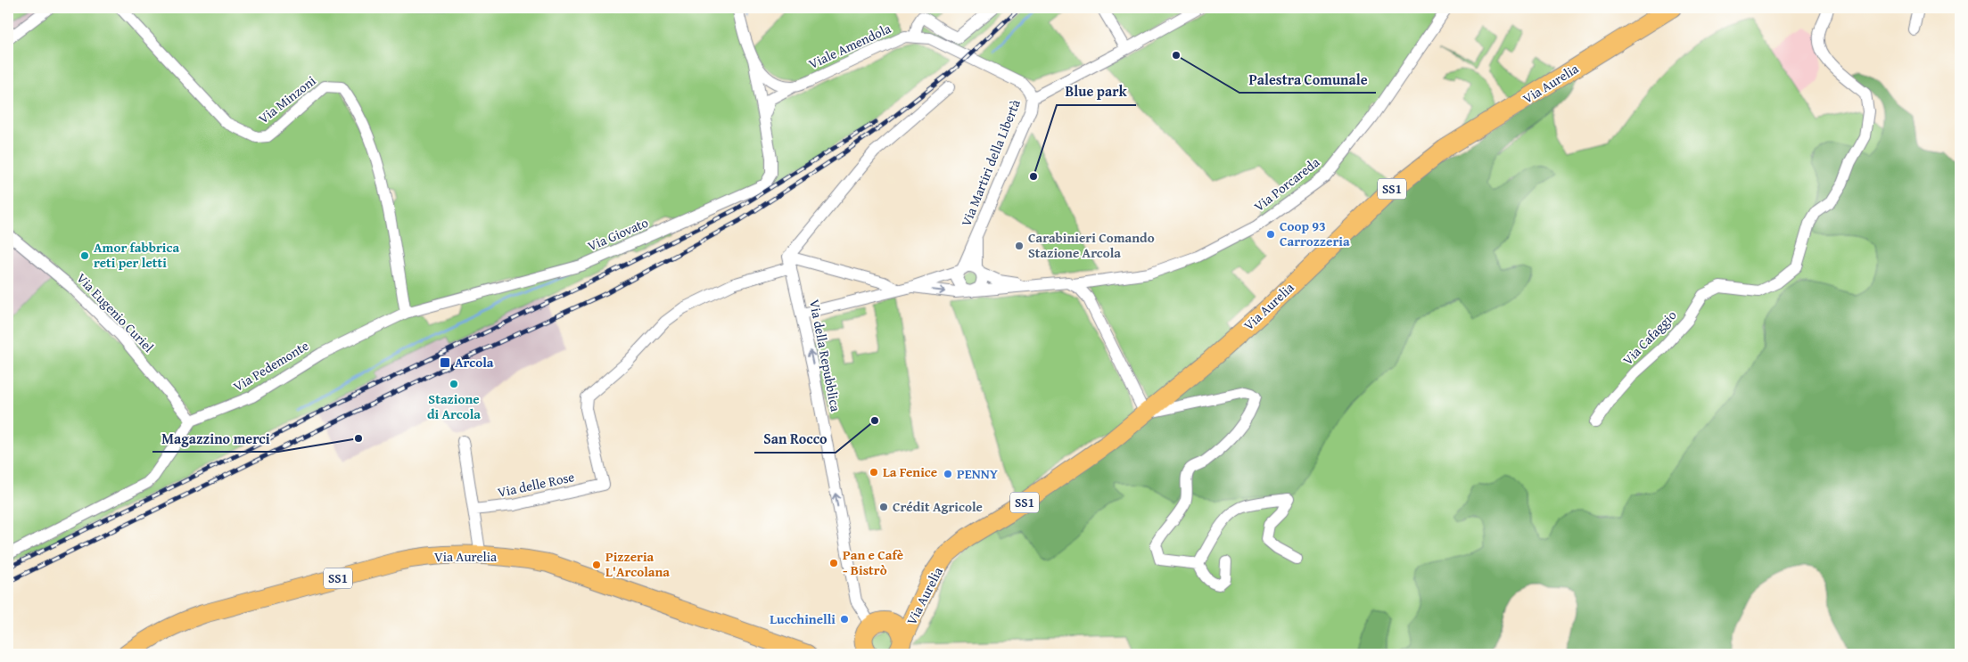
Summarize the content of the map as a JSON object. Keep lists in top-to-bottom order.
{
  "streets": {
    "main road": ["Via Aurelia", "SS1"],
    "street": [
      "Viale Amendola",
      "Via Minzoni",
      "Via Martiri della Libertà",
      "Via Porcareda",
      "Via Giovato",
      "Via Eugenio Curiel",
      "Via Cafaggio",
      "Via della Repubblica",
      "Via Pedemonte",
      "Via delle Rose"
    ]
  },
  "crossings": [
    ["Via Aurelia", "SS1"],
    ["Via Minzoni", "Via Giovato"],
    ["Via Minzoni", "Via Pedemonte"],
    ["SS1", "Via della Repubblica"],
    ["Via Giovato", "Via Pedemonte"],
    ["Via Eugenio Curiel", "Via Pedemonte"],
    ["Via della Repubblica", "Via delle Rose"]
  ],
  "one_way": ["Via della Repubblica"],
  "places": {
    "other": [
      "Palestra Comunale",
      "Blue park",
      "Coop 93 Carrozzeria",
      "Carabinieri Comando Stazione Arcola",
      "Amor fabbrica reti per letti",
      "Stazione di Arcola",
      "San Rocco",
      "Magazzino merci",
      "La Fenice",
      "PENNY",
      "Crédit Agricole",
      "Pan e Cafè - Bistrò",
      "Pizzeria L'Arcolana",
      "Lucchinelli"
    ],
    "transit": ["Arcola"]
  }
}
